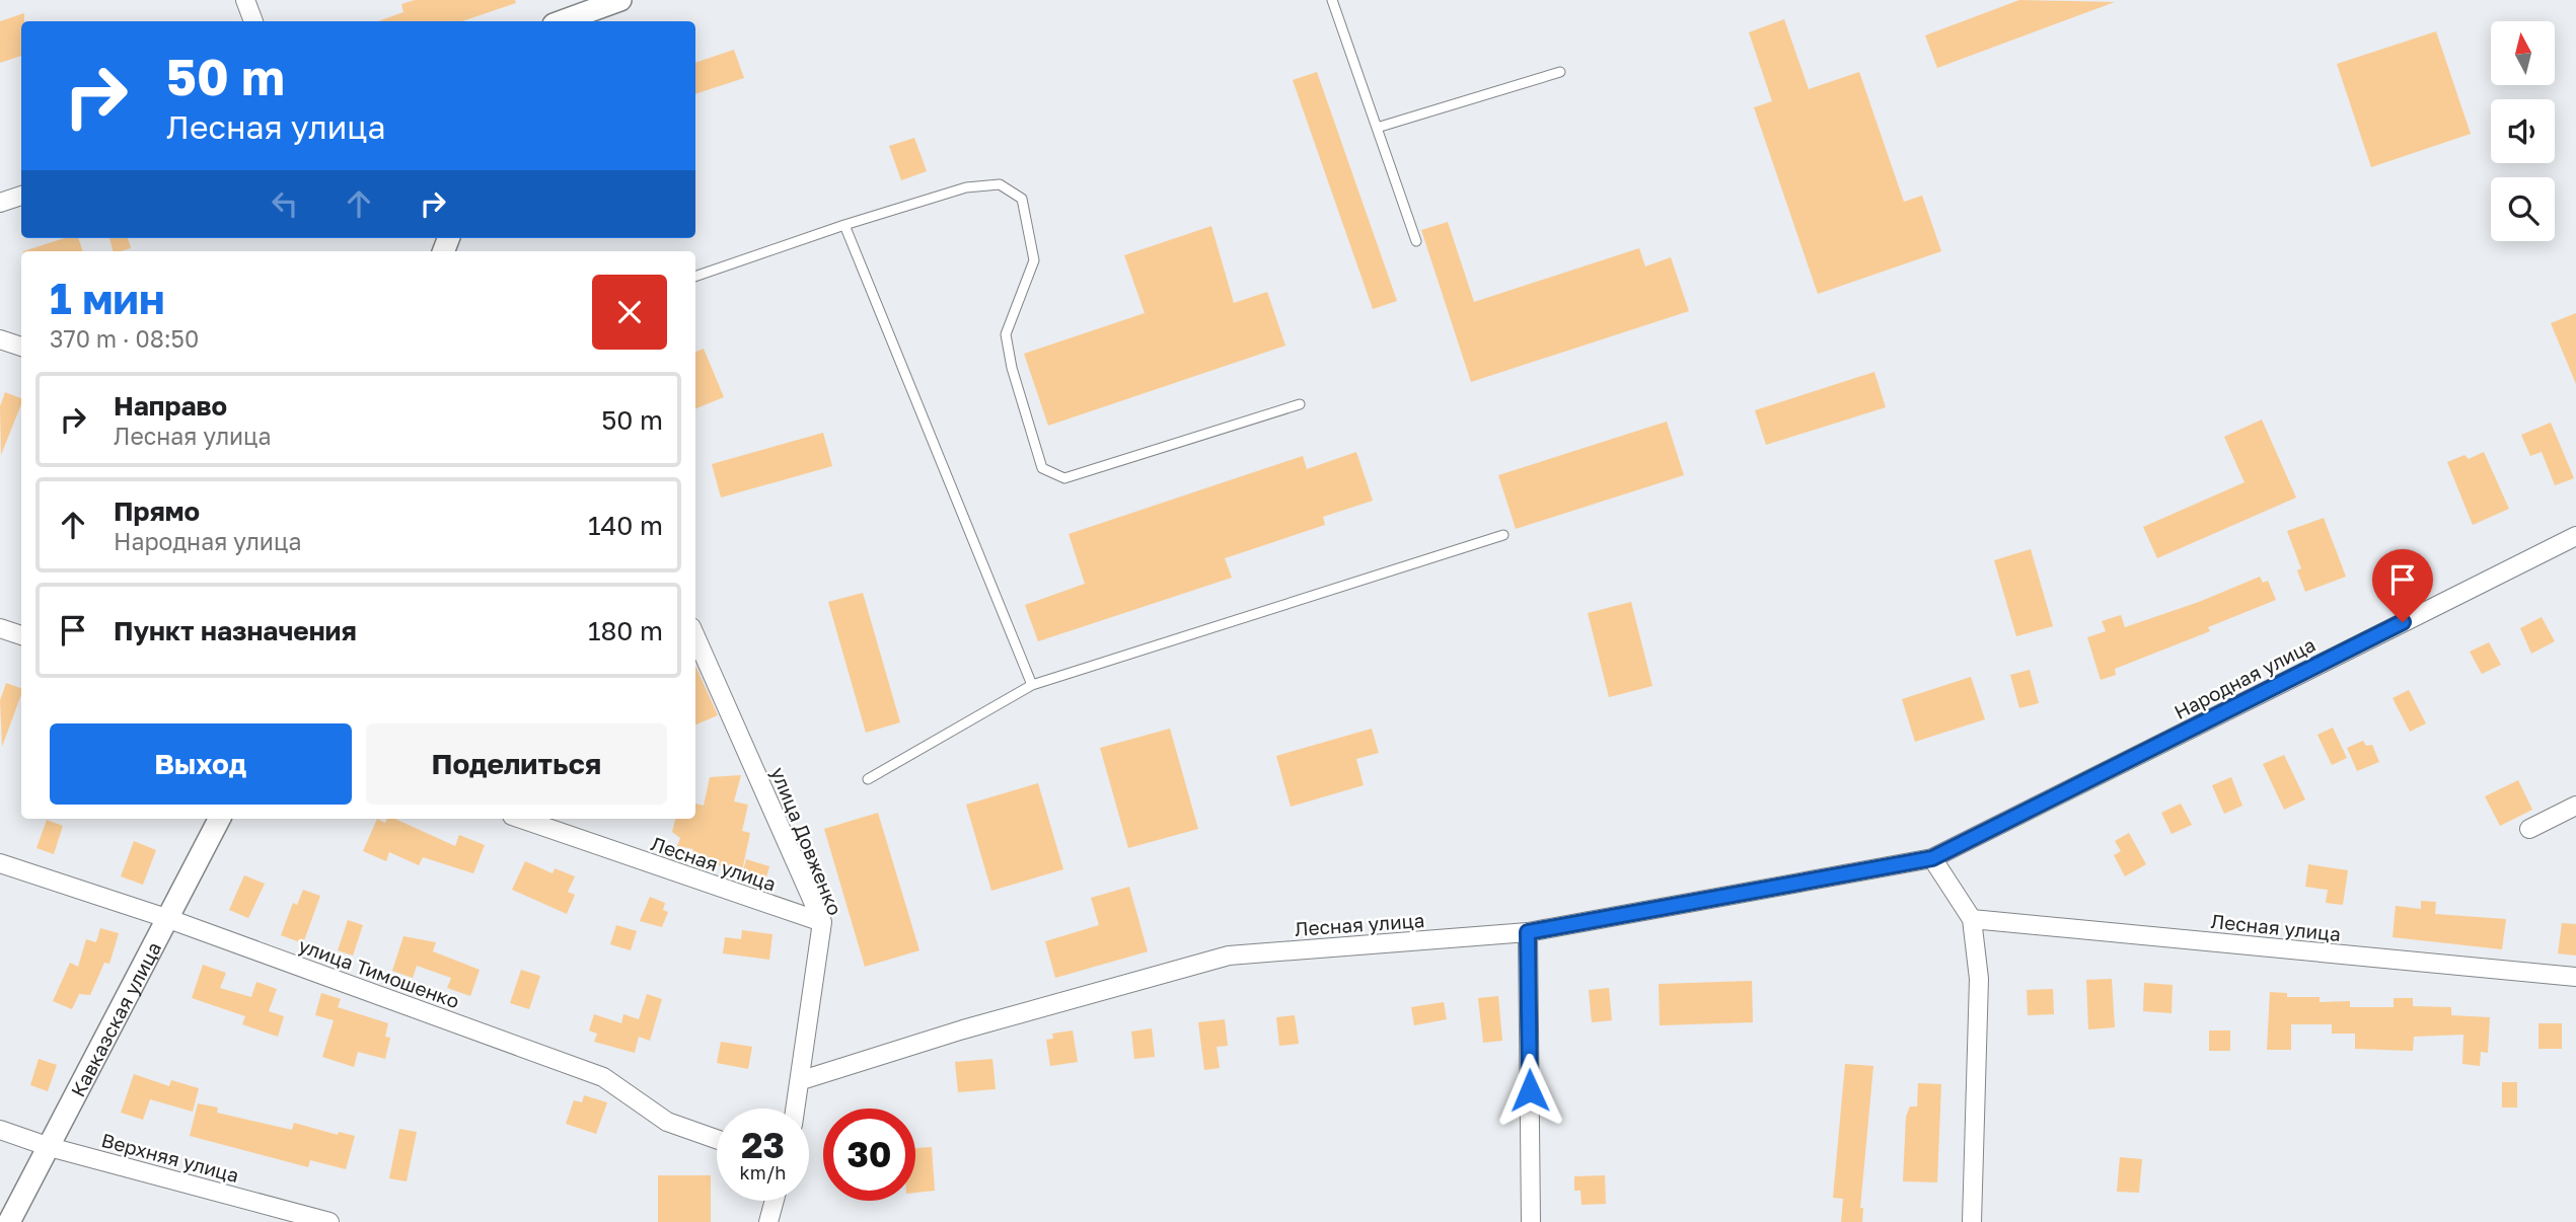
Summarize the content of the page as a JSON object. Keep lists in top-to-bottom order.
{
  "streets": {
    "street": [
      "Народная улица",
      "улица Довженко",
      "Лесная улица",
      "улица Тимошенко",
      "Кавказская улица",
      "Верхняя улица"
    ]
  },
  "crossings": [
    ["Народная улица", "Лесная улица"],
    ["улица Довженко", "Лесная улица"],
    ["улица Тимошенко", "Кавказская улица"],
    ["Кавказская улица", "Верхняя улица"]
  ],
  "north": "top",
  "page": {
    "turn": ["50 m", "Лесная улица"],
    "heading": ["1 мин", "370 m · 08:50"],
    "list": [
      {
        "name": "Направо",
        "note": "Лесная улица",
        "value": "50 m"
      },
      {
        "name": "Прямо",
        "note": "Народная улица",
        "value": "140 m"
      },
      {
        "name": "Пункт назначения",
        "value": "180 m"
      }
    ],
    "buttons": ["Выход", "Поделиться"],
    "speed": "23 km/h",
    "limit": "30"
  }
}
